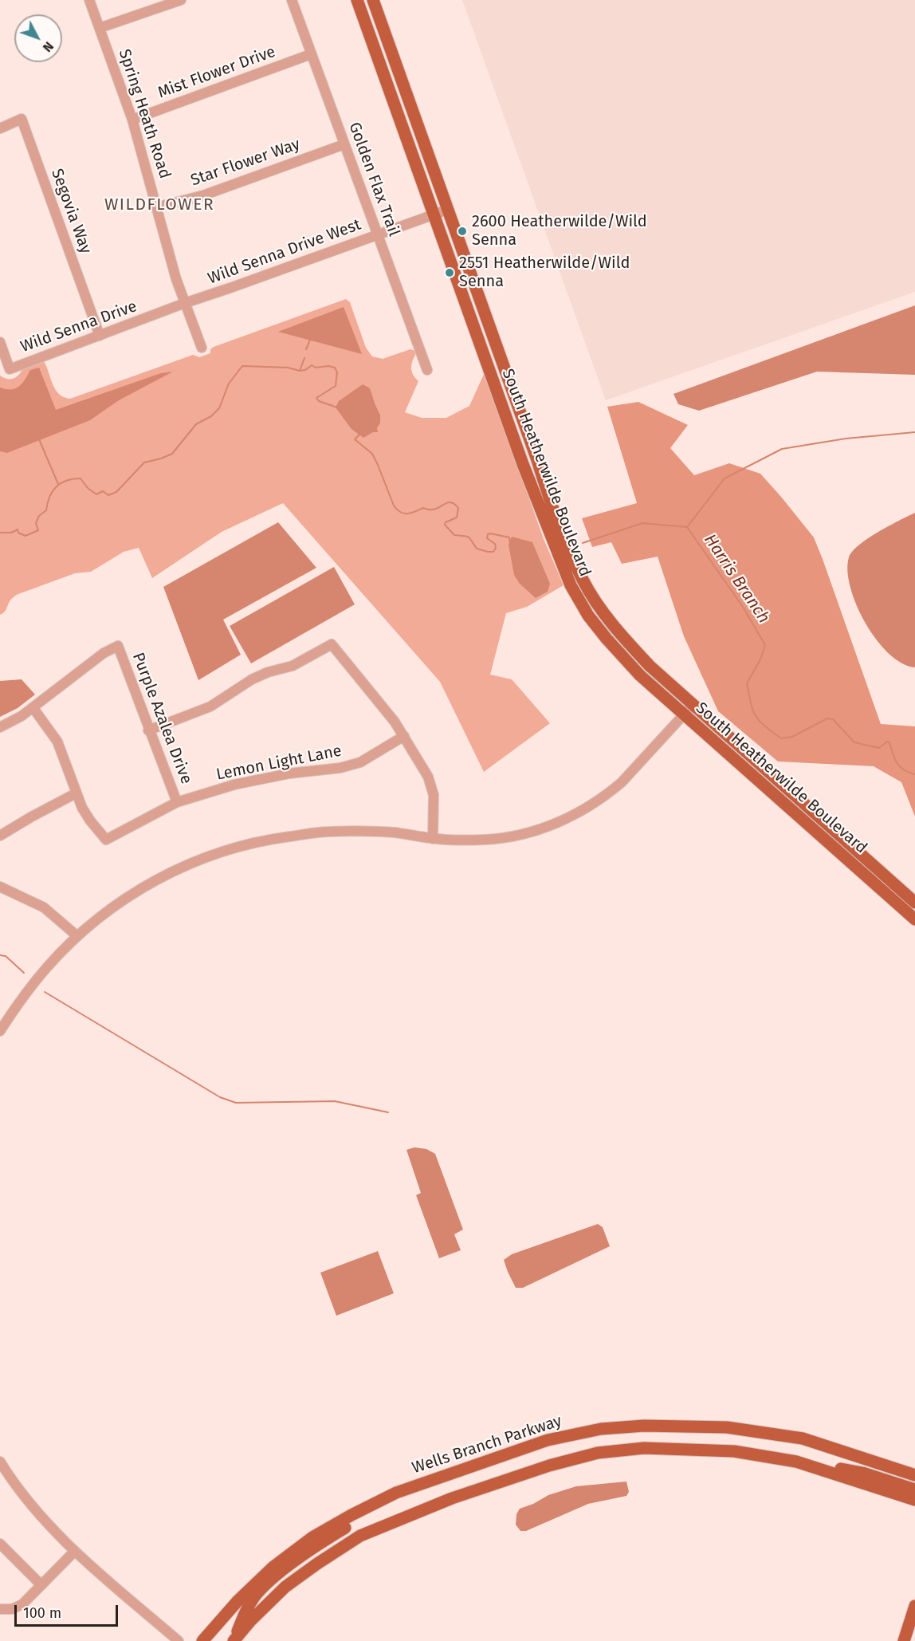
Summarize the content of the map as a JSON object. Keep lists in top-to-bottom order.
{
  "streets": {
    "main road": ["South Heatherwilde Boulevard", "Wells Branch Parkway"],
    "street": [
      "Mist Flower Drive",
      "Spring Heath Road",
      "Star Flower Way",
      "Golden Flax Trail",
      "Segovia Way",
      "Wild Senna Drive West",
      "Wild Senna Drive",
      "Purple Azalea Drive",
      "Lemon Light Lane"
    ]
  },
  "crossings": [
    ["Mist Flower Drive", "Spring Heath Road"],
    ["Mist Flower Drive", "Golden Flax Trail"],
    ["Spring Heath Road", "Star Flower Way"],
    ["Spring Heath Road", "Wild Senna Drive West"],
    ["Spring Heath Road", "Wild Senna Drive"],
    ["Star Flower Way", "Golden Flax Trail"],
    ["Golden Flax Trail", "Wild Senna Drive West"],
    ["Segovia Way", "Wild Senna Drive"],
    ["Wild Senna Drive West", "Wild Senna Drive"],
    ["Wild Senna Drive West", "South Heatherwilde Boulevard"],
    ["Purple Azalea Drive", "Lemon Light Lane"]
  ],
  "districts": ["WILDFLOWER"],
  "water": ["Harris Branch"],
  "places": ["2600 Heatherwilde/Wild Senna", "2551 Heatherwilde/Wild Senna"],
  "scale_bar": "100 m",
  "north": "bottom right"
}
